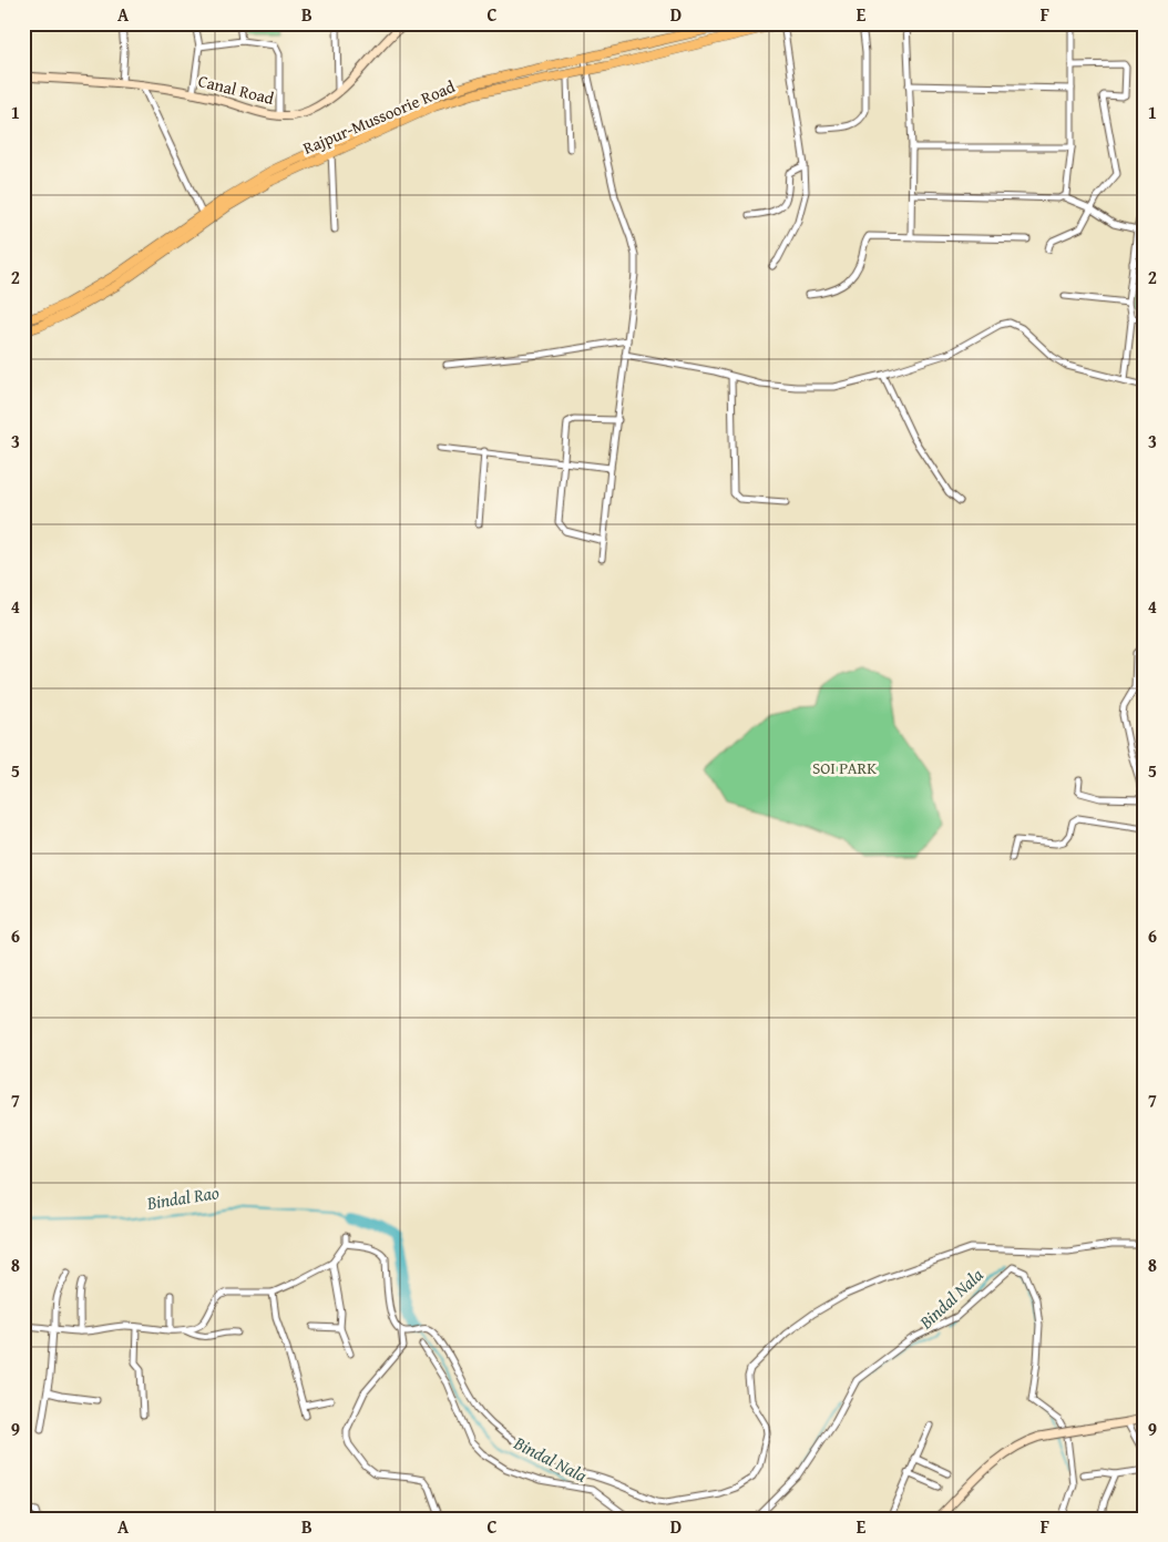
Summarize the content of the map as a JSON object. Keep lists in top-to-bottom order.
{
  "streets": {
    "main road": ["Rajpur-Mussoorie Road"],
    "street": ["Canal Road"]
  },
  "water": ["Bindal Rao", "Bindal Nala"],
  "parks": ["SOI PARK"],
  "grid": {
    "columns": [
      "A",
      "B",
      "C",
      "D",
      "E",
      "F"
    ],
    "rows": [
      "1",
      "2",
      "3",
      "4",
      "5",
      "6",
      "7",
      "8",
      "9"
    ]
  }
}
